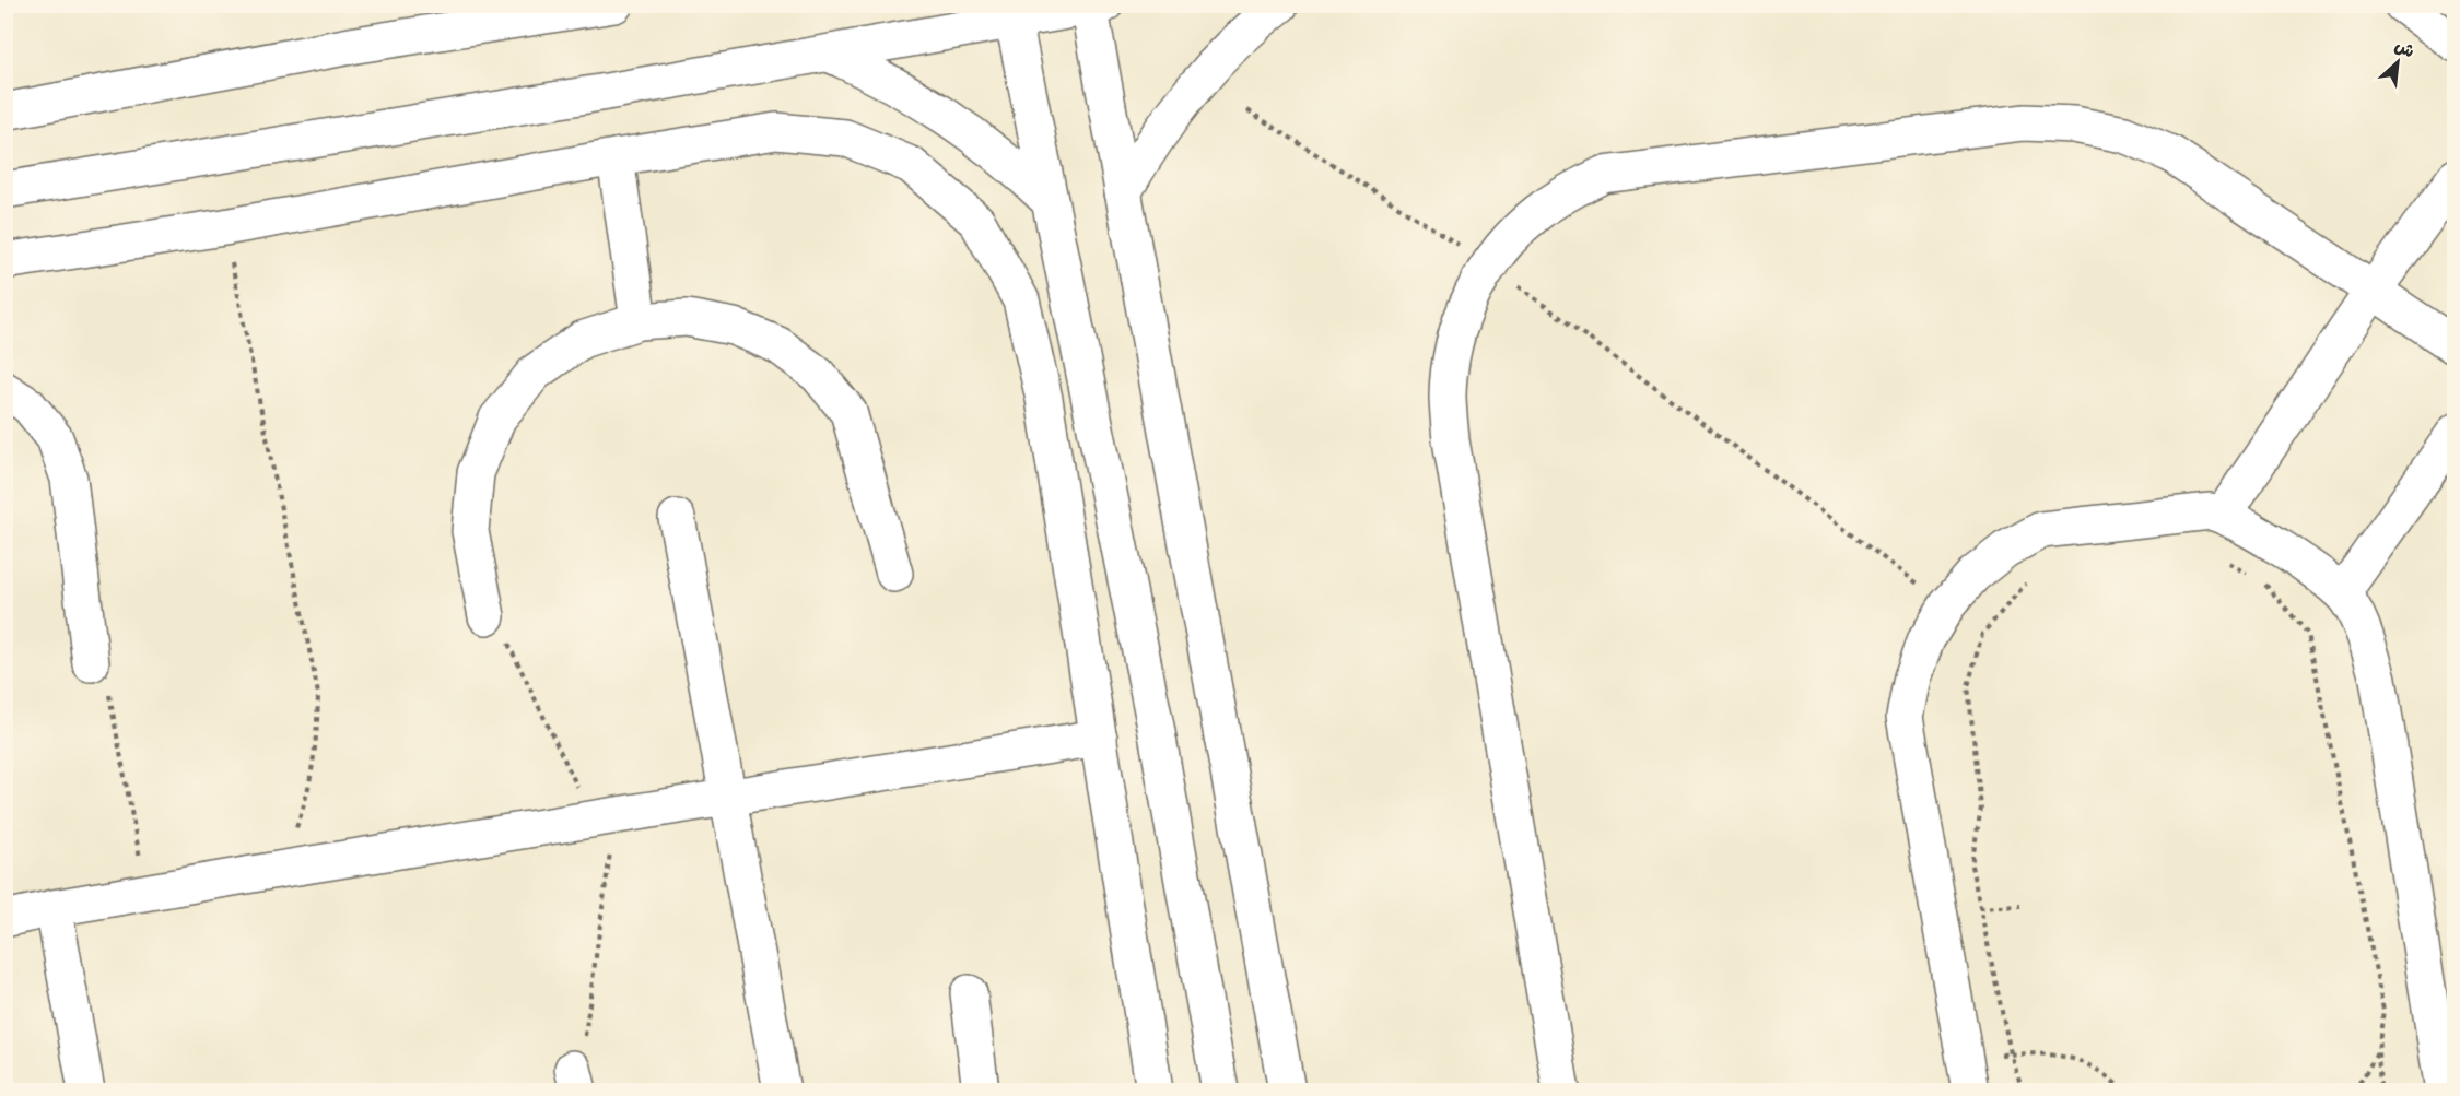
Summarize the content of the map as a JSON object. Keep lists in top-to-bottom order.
{
  "north": "top right"
}
